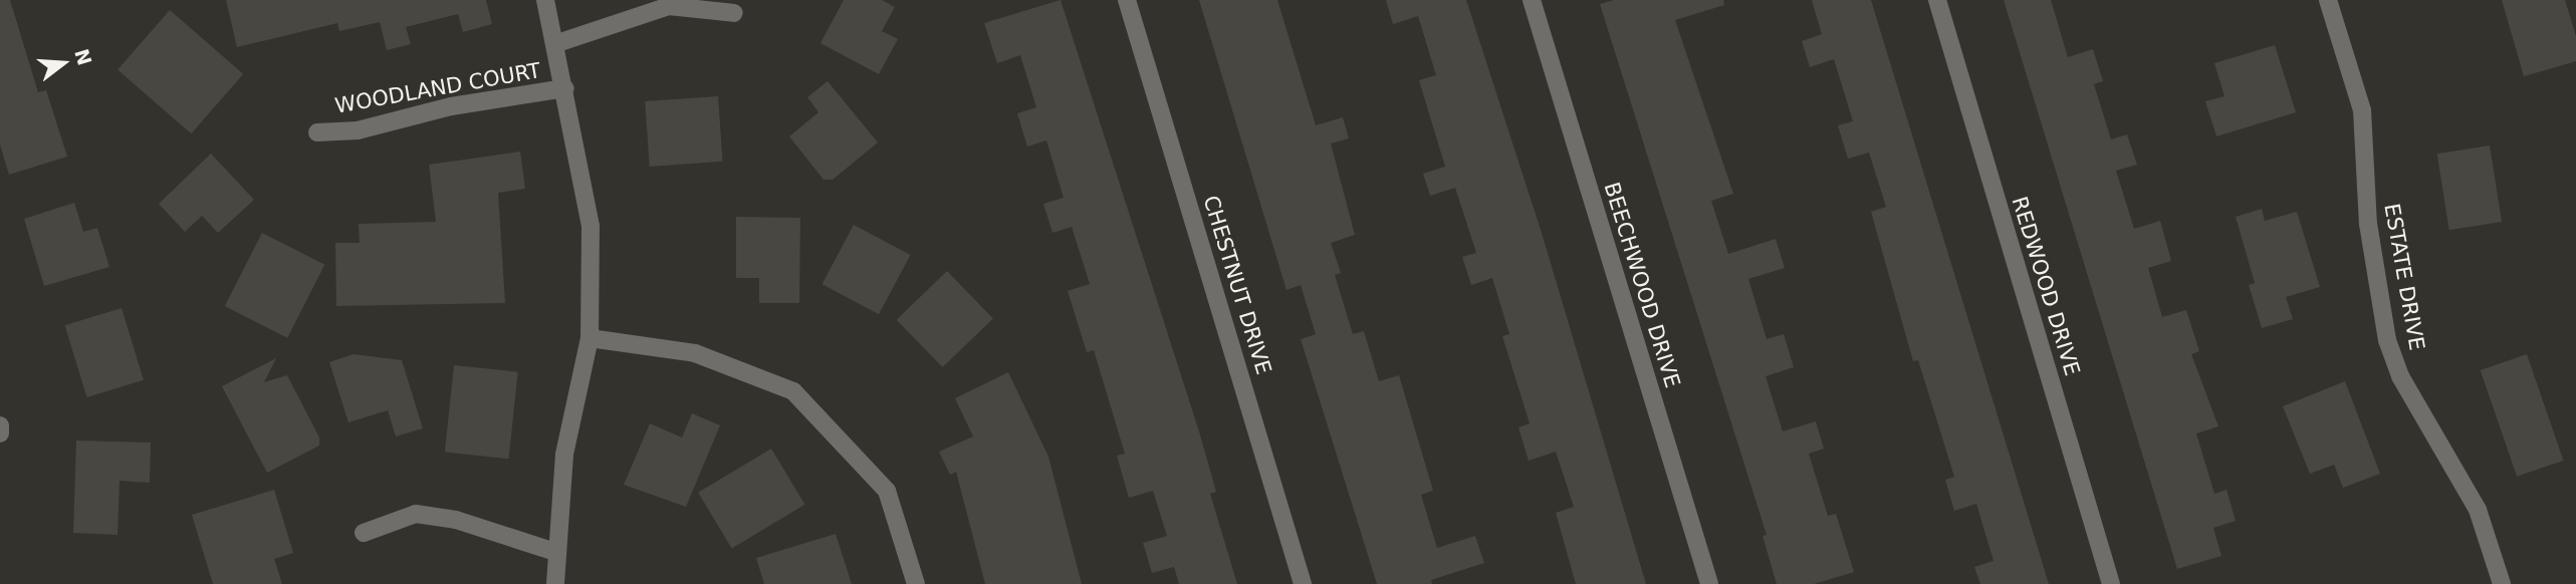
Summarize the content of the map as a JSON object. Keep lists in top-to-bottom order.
{
  "streets": {
    "street": [
      "WOODLAND COURT",
      "ESTATE DRIVE",
      "CHESTNUT DRIVE",
      "BEECHWOOD DRIVE",
      "REDWOOD DRIVE"
    ]
  },
  "north": "right"
}
